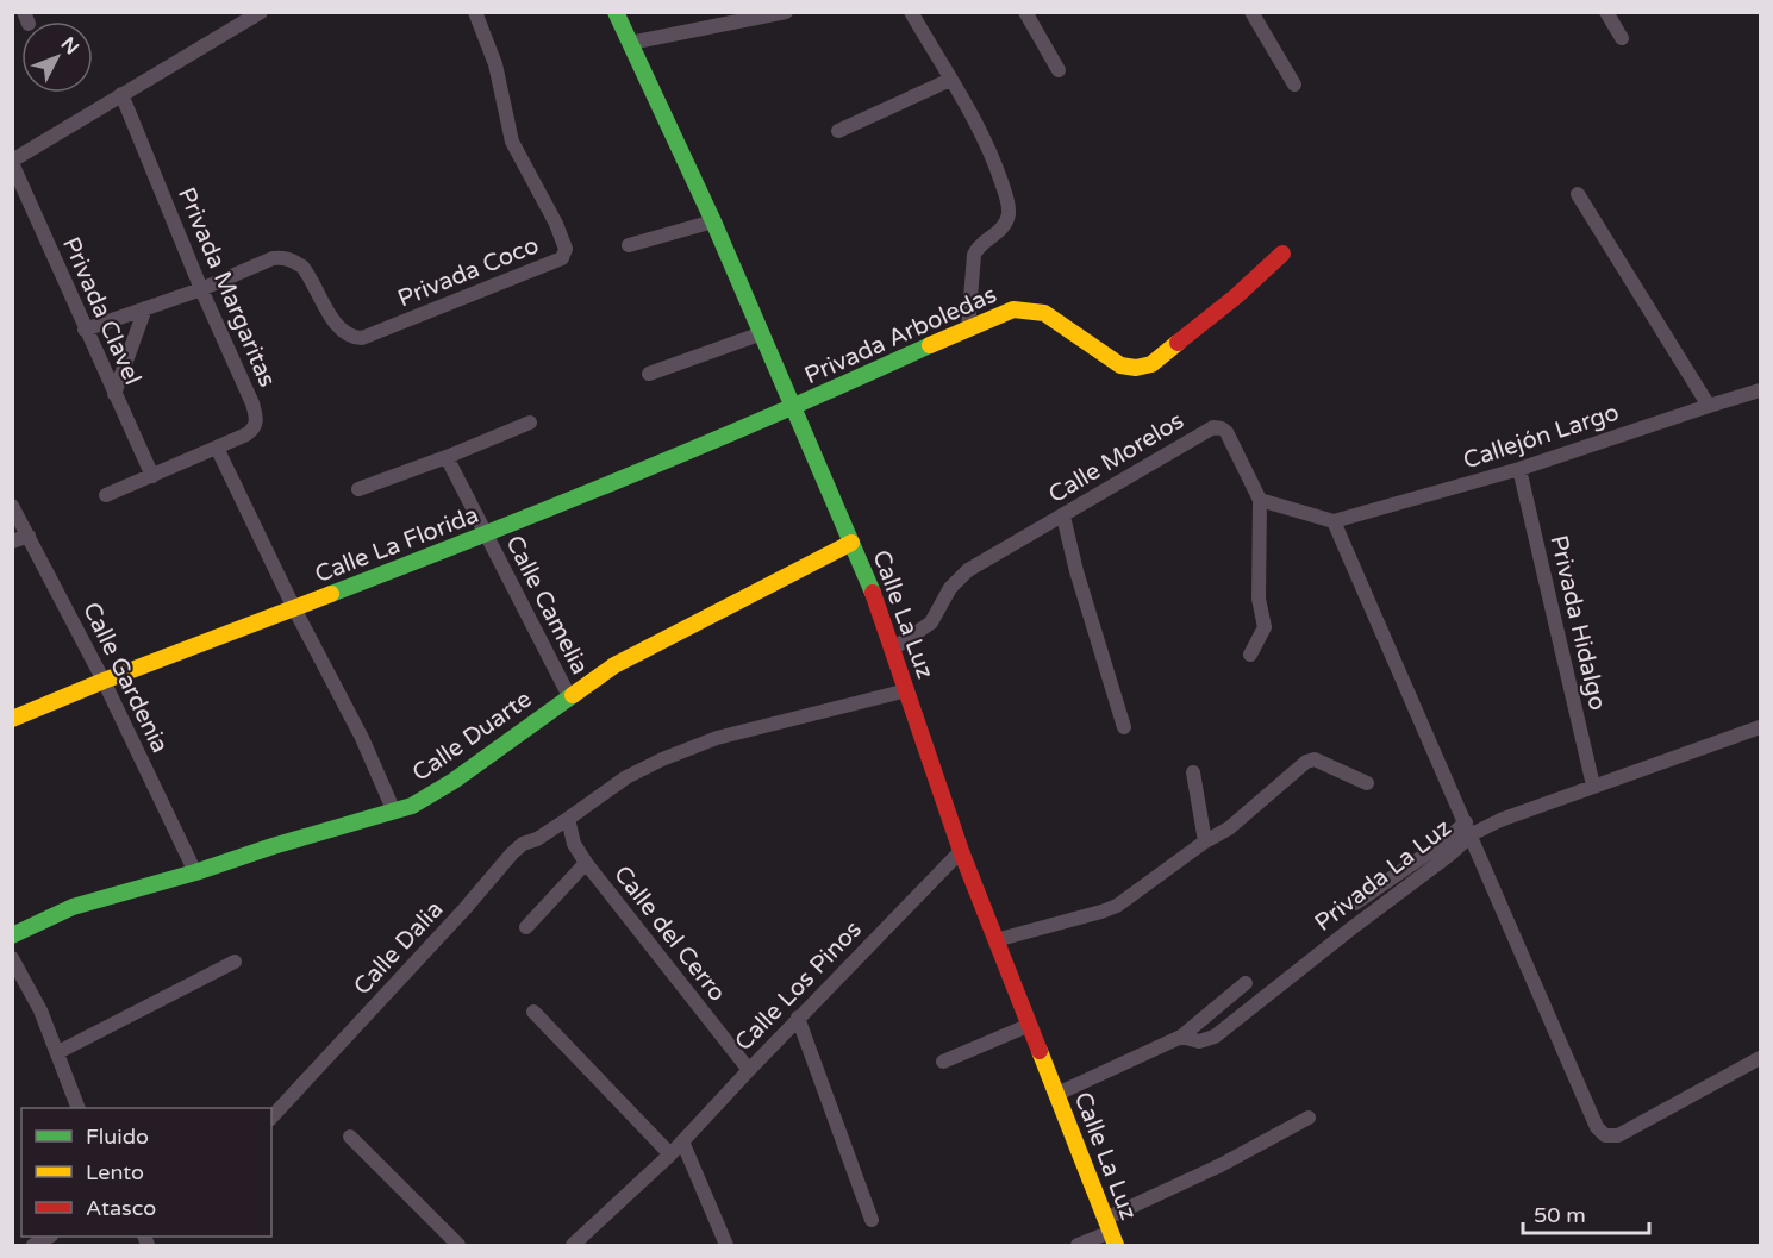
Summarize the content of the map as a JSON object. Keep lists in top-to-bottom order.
{
  "streets": {
    "street": [
      "Privada Coco",
      "Privada Margaritas",
      "Privada Clavel",
      "Privada Arboledas",
      "Callejón Largo",
      "Calle Morelos",
      "Calle La Florida",
      "Calle Camelia",
      "Calle La Luz",
      "Privada Hidalgo",
      "Calle Gardenia",
      "Calle Duarte",
      "Privada La Luz",
      "Calle del Cerro",
      "Calle Dalia",
      "Calle Los Pinos"
    ]
  },
  "crossings": [
    ["Privada Coco", "Privada Margaritas"],
    ["Privada Margaritas", "Privada Clavel"],
    ["Privada Arboledas", "Calle La Florida"],
    ["Privada Arboledas", "Calle La Luz"],
    ["Callejón Largo", "Privada Hidalgo"],
    ["Calle Morelos", "Calle La Luz"],
    ["Calle La Florida", "Calle Camelia"],
    ["Calle La Florida", "Calle La Luz"],
    ["Calle La Florida", "Calle Gardenia"],
    ["Calle Camelia", "Calle Duarte"],
    ["Calle La Luz", "Calle Duarte"],
    ["Calle La Luz", "Privada La Luz"],
    ["Calle La Luz", "Calle Dalia"],
    ["Calle La Luz", "Calle Los Pinos"],
    ["Privada Hidalgo", "Privada La Luz"],
    ["Calle Gardenia", "Calle Duarte"],
    ["Calle del Cerro", "Calle Dalia"],
    ["Calle del Cerro", "Calle Los Pinos"]
  ],
  "legend": ["Fluido", "Lento", "Atasco"],
  "scale_bar": "50 m",
  "north": "top right"
}
